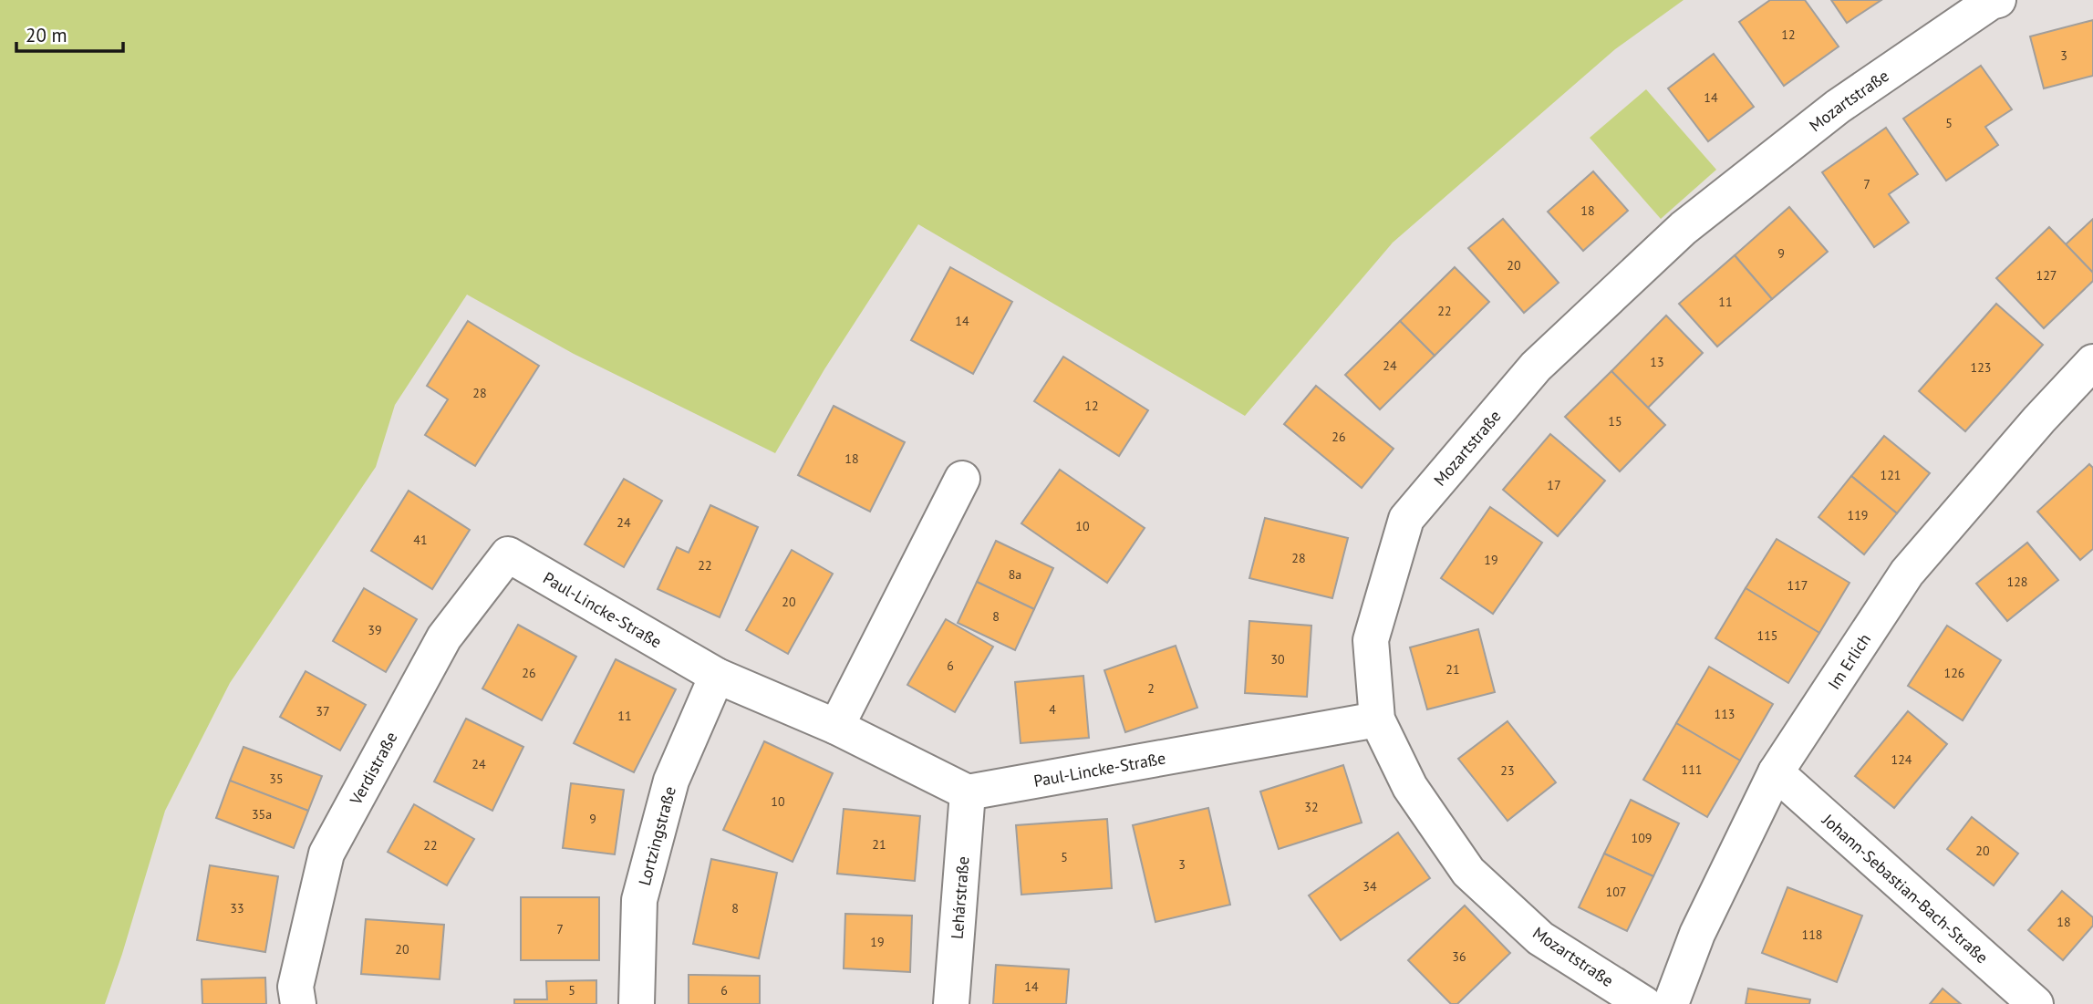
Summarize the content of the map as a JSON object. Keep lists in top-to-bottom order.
{
  "streets": {
    "street": [
      "Mozartstraße",
      "Paul-Lincke-Straße",
      "Im Erlich",
      "Verdistraße",
      "Lortzingstraße",
      "Johann-Sebastian-Bach-Straße",
      "Lehárstraße"
    ]
  },
  "crossings": [
    ["Mozartstraße", "Paul-Lincke-Straße"],
    ["Paul-Lincke-Straße", "Verdistraße"],
    ["Paul-Lincke-Straße", "Lortzingstraße"],
    ["Paul-Lincke-Straße", "Lehárstraße"],
    ["Im Erlich", "Johann-Sebastian-Bach-Straße"]
  ],
  "house_numbers": [
    "12",
    "3",
    "14",
    "5",
    "7",
    "18",
    "9",
    "20",
    "127",
    "11",
    "22",
    "14",
    "13",
    "24",
    "123",
    "28",
    "12",
    "15",
    "26",
    "18",
    "121",
    "17",
    "119",
    "24",
    "10",
    "41",
    "28",
    "19",
    "22",
    "8a",
    "128",
    "117",
    "20",
    "8",
    "39",
    "115",
    "30",
    "6",
    "21",
    "26",
    "126",
    "2",
    "4",
    "37",
    "113",
    "11",
    "124",
    "24",
    "111",
    "23",
    "35",
    "10",
    "32",
    "35a",
    "9",
    "109",
    "21",
    "22",
    "20",
    "5",
    "3",
    "34",
    "107",
    "33",
    "8",
    "18",
    "7",
    "118",
    "19",
    "20",
    "36",
    "14",
    "5",
    "6"
  ],
  "scale_bar": "20 m"
}
